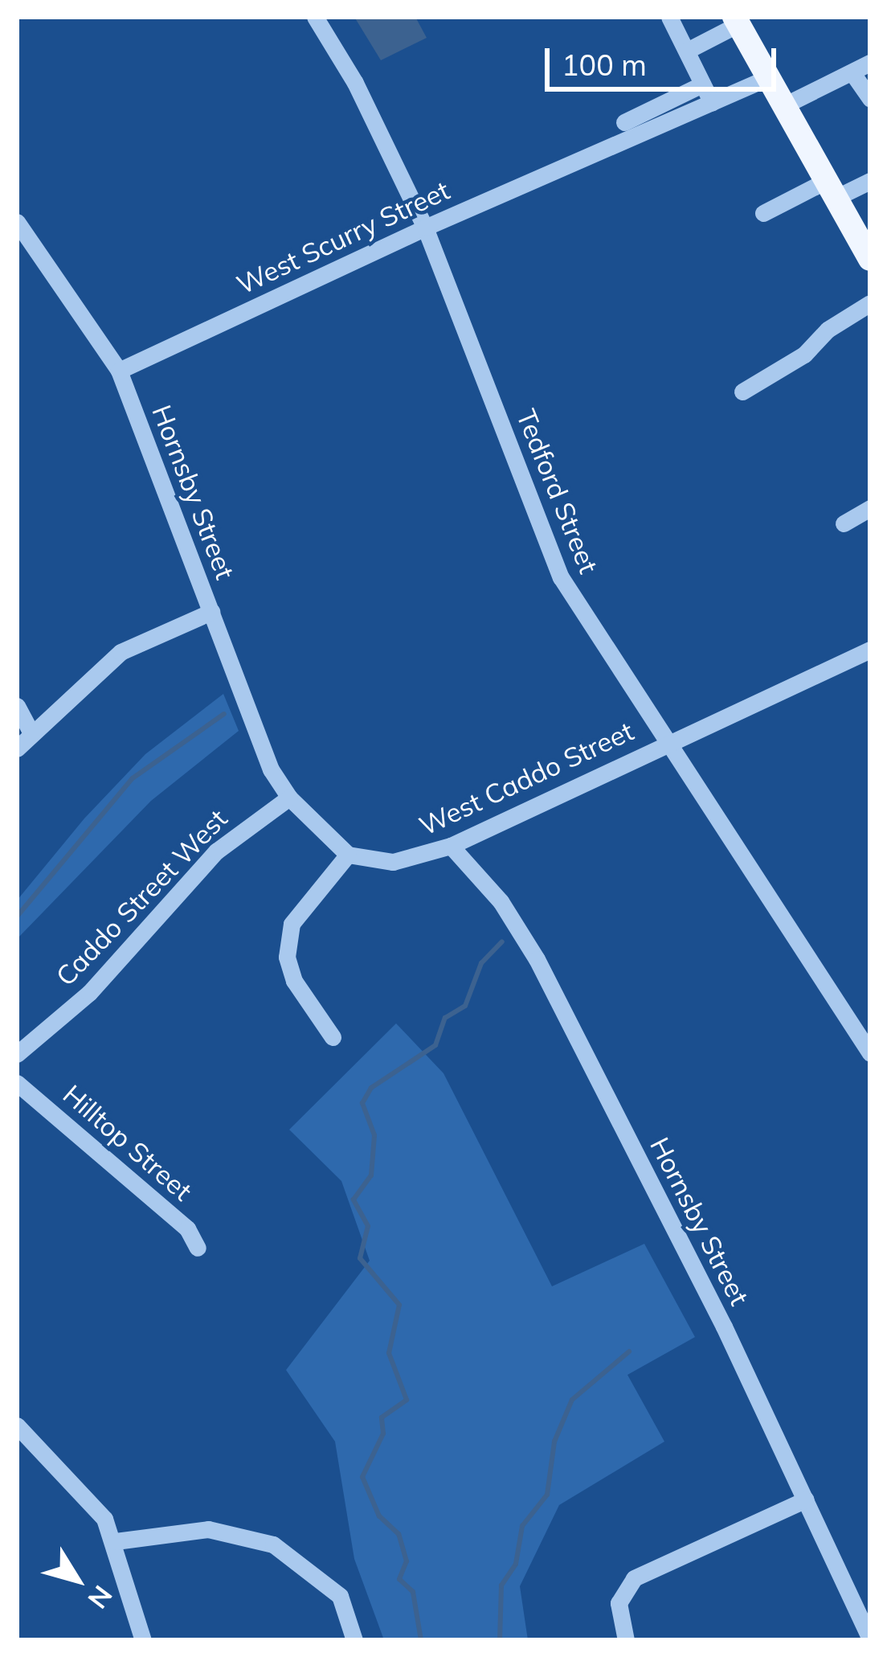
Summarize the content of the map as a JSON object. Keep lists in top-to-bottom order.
{
  "streets": {
    "street": [
      "West Scurry Street",
      "Tedford Street",
      "Hornsby Street",
      "West Caddo Street",
      "Caddo Street West",
      "Hilltop Street"
    ]
  },
  "crossings": [
    ["West Scurry Street", "Tedford Street"],
    ["West Scurry Street", "Hornsby Street"],
    ["Tedford Street", "West Caddo Street"],
    ["Hornsby Street", "West Caddo Street"],
    ["Hornsby Street", "Caddo Street West"]
  ],
  "scale_bar": "100 m",
  "north": "bottom right"
}
